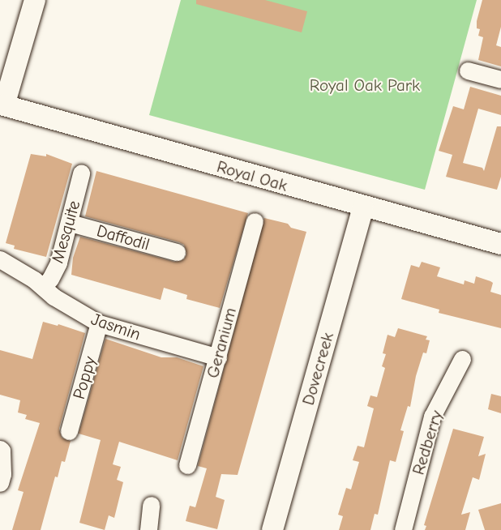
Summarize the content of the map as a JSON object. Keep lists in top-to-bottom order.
{
  "streets": {
    "street": [
      "Royal Oak",
      "Mesquite",
      "Daffodil",
      "Jasmin",
      "Geranium",
      "Dovecreek",
      "Poppy",
      "Redberry"
    ]
  },
  "crossings": [
    ["Royal Oak", "Dovecreek"],
    ["Mesquite", "Daffodil"],
    ["Mesquite", "Jasmin"],
    ["Jasmin", "Geranium"],
    ["Jasmin", "Poppy"]
  ],
  "parks": ["Royal Oak Park"]
}
